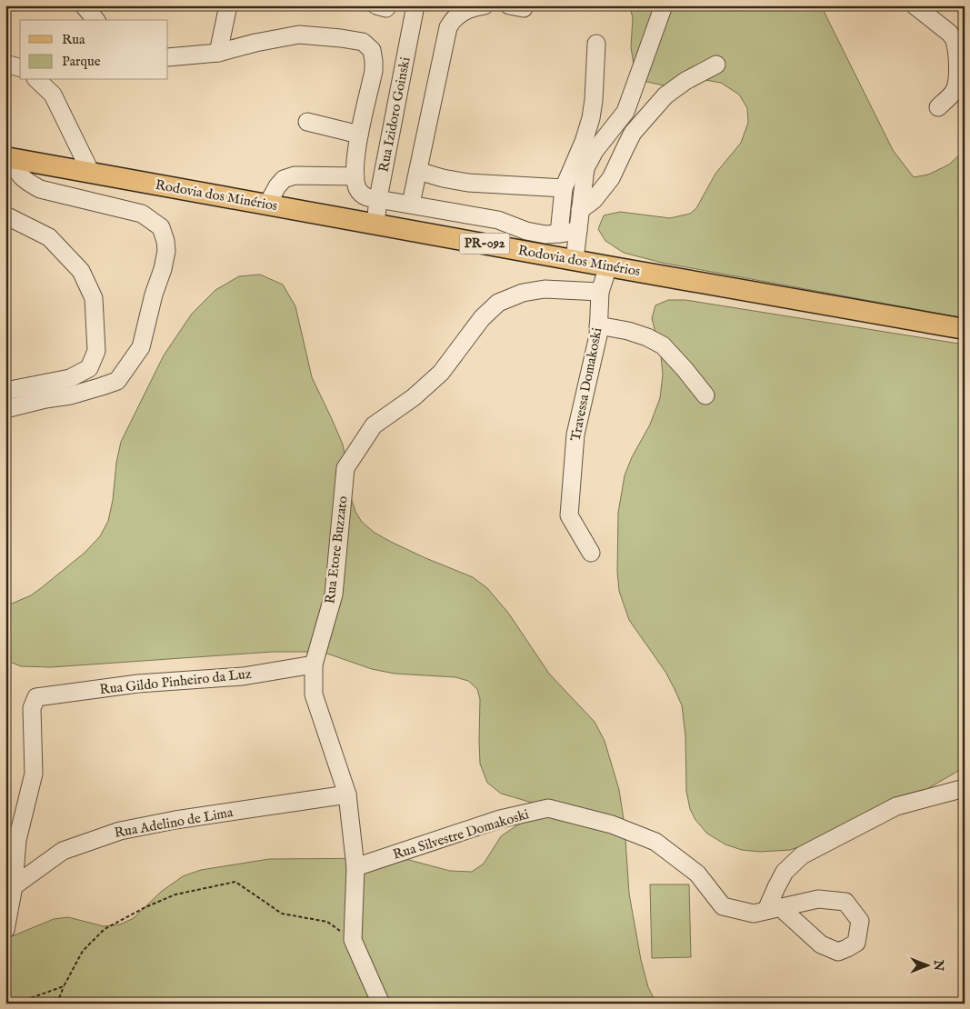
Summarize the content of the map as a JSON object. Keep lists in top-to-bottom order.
{
  "streets": {
    "main road": ["Rodovia dos Minérios", "PR-092"],
    "street": [
      "Rua Izidoro Goinski",
      "Travessa Domakoski",
      "Rua Etore Buzzato",
      "Rua Gildo Pinheiro da Luz",
      "Rua Adelino de Lima",
      "Rua Silvestre Domakoski"
    ]
  },
  "crossings": [
    ["Rua Izidoro Goinski", "Rodovia dos Minérios"],
    ["Travessa Domakoski", "Rua Etore Buzzato"],
    ["Rua Etore Buzzato", "Rua Gildo Pinheiro da Luz"],
    ["Rua Etore Buzzato", "Rua Adelino de Lima"],
    ["Rua Etore Buzzato", "Rua Silvestre Domakoski"],
    ["Rua Gildo Pinheiro da Luz", "Rua Adelino de Lima"]
  ],
  "legend": ["Rua", "Parque"],
  "north": "right"
}
